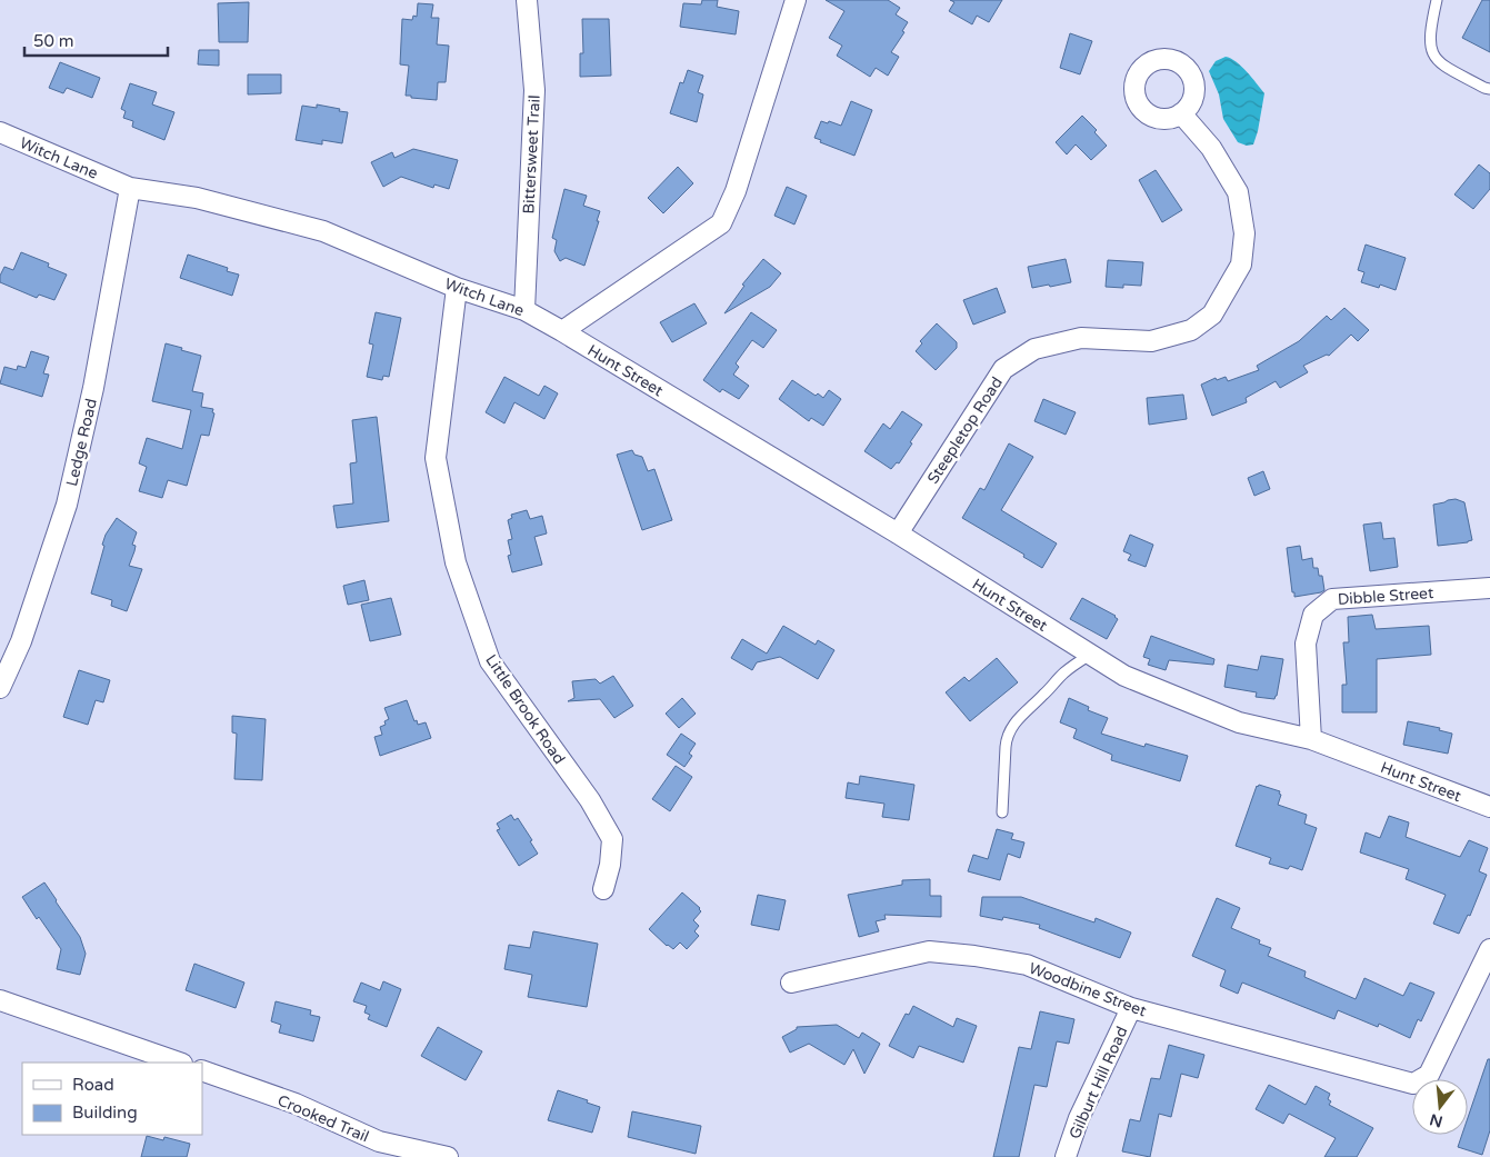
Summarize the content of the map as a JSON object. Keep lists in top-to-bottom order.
{
  "streets": {
    "street": [
      "Bittersweet Trail",
      "Witch Lane",
      "Hunt Street",
      "Steepletop Road",
      "Ledge Road",
      "Dibble Street",
      "Little Brook Road",
      "Woodbine Street",
      "Gilburt Hill Road",
      "Crooked Trail"
    ]
  },
  "crossings": [
    ["Bittersweet Trail", "Witch Lane"],
    ["Witch Lane", "Hunt Street"],
    ["Witch Lane", "Ledge Road"],
    ["Witch Lane", "Little Brook Road"],
    ["Hunt Street", "Steepletop Road"],
    ["Hunt Street", "Dibble Street"],
    ["Woodbine Street", "Gilburt Hill Road"]
  ],
  "legend": ["Road", "Building"],
  "scale_bar": "50 m",
  "north": "bottom"
}
